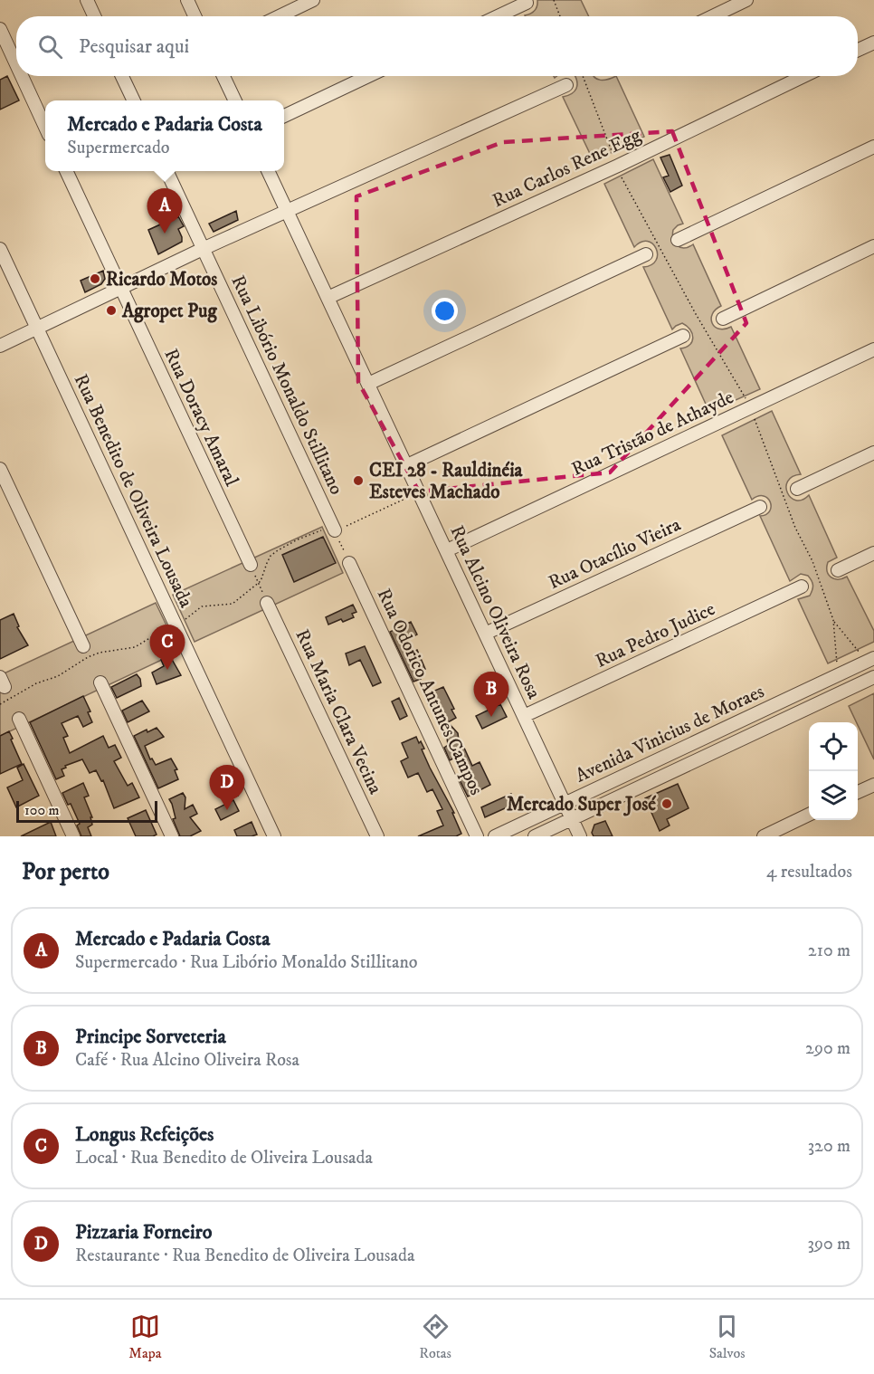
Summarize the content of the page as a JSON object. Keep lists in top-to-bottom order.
{
  "streets": {
    "street": [
      "Rua Carlos Rene Egg",
      "Rua Libório Monaldo Stillitano",
      "Rua Doracy Amaral",
      "Rua Tristão de Athayde",
      "Rua Benedito de Oliveira Lousada",
      "Rua Otacílio Vieira",
      "Rua Alcino Oliveira Rosa",
      "Rua Pedro Judice",
      "Rua Odorico Antunes Campos",
      "Rua Maria Clara Vecina",
      "Avenida Vinicius de Moraes"
    ]
  },
  "crossings": [
    ["Rua Carlos Rene Egg", "Rua Alcino Oliveira Rosa"],
    ["Rua Tristão de Athayde", "Rua Alcino Oliveira Rosa"],
    ["Rua Otacílio Vieira", "Rua Alcino Oliveira Rosa"],
    ["Rua Alcino Oliveira Rosa", "Rua Pedro Judice"],
    ["Rua Alcino Oliveira Rosa", "Avenida Vinicius de Moraes"]
  ],
  "places": [
    "Ricardo Motos",
    "Agropet Pug",
    "CEI 28 - Rauldinéia Esteves Machado",
    "Mercado Super José"
  ],
  "scale_bar": "100 m",
  "page": {
    "search": "Pesquisar aqui",
    "popup": ["Mercado e Padaria Costa", "Supermercado"],
    "pins": [
      "A",
      "C",
      "B",
      "D"
    ],
    "scale": "100 m",
    "heading": ["Por perto", "4 resultados"],
    "list": [
      {
        "mark": "A",
        "name": "Mercado e Padaria Costa",
        "note": "Supermercado · Rua Libório Monaldo Stillitano",
        "value": "210 m"
      },
      {
        "mark": "B",
        "name": "Principe Sorveteria",
        "note": "Café · Rua Alcino Oliveira Rosa",
        "value": "290 m"
      },
      {
        "mark": "C",
        "name": "Longus Refeições",
        "note": "Local · Rua Benedito de Oliveira Lousada",
        "value": "320 m"
      },
      {
        "mark": "D",
        "name": "Pizzaria Forneiro",
        "note": "Restaurante · Rua Benedito de Oliveira Lousada",
        "value": "390 m"
      }
    ],
    "nav": ["Mapa", "Rotas", "Salvos"]
  }
}
